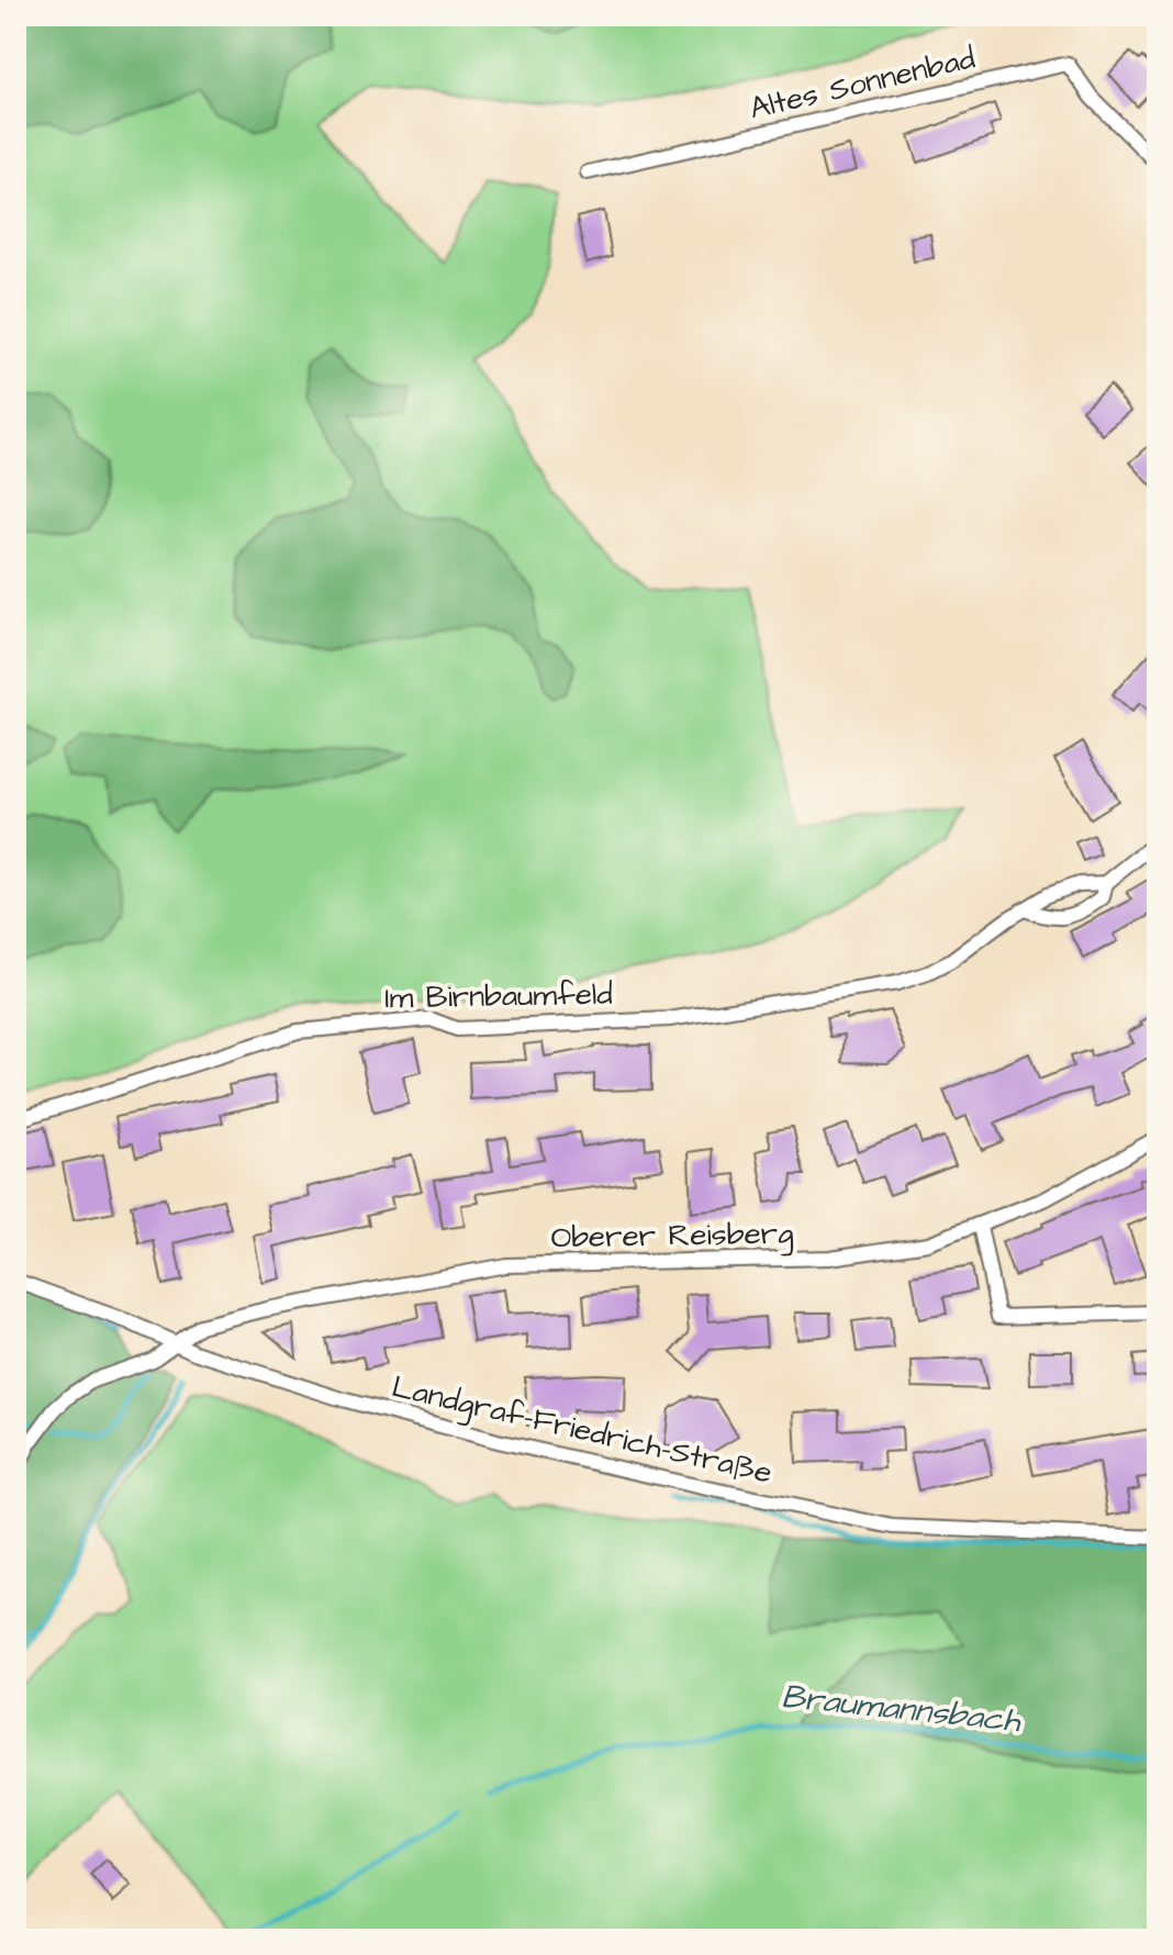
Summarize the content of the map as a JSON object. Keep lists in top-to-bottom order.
{
  "streets": {
    "street": [
      "Altes Sonnenbad",
      "Im Birnbaumfeld",
      "Oberer Reisberg",
      "Landgraf-Friedrich-Straße"
    ]
  },
  "crossings": [
    ["Oberer Reisberg", "Landgraf-Friedrich-Straße"]
  ],
  "water": ["Braumannsbach"]
}
